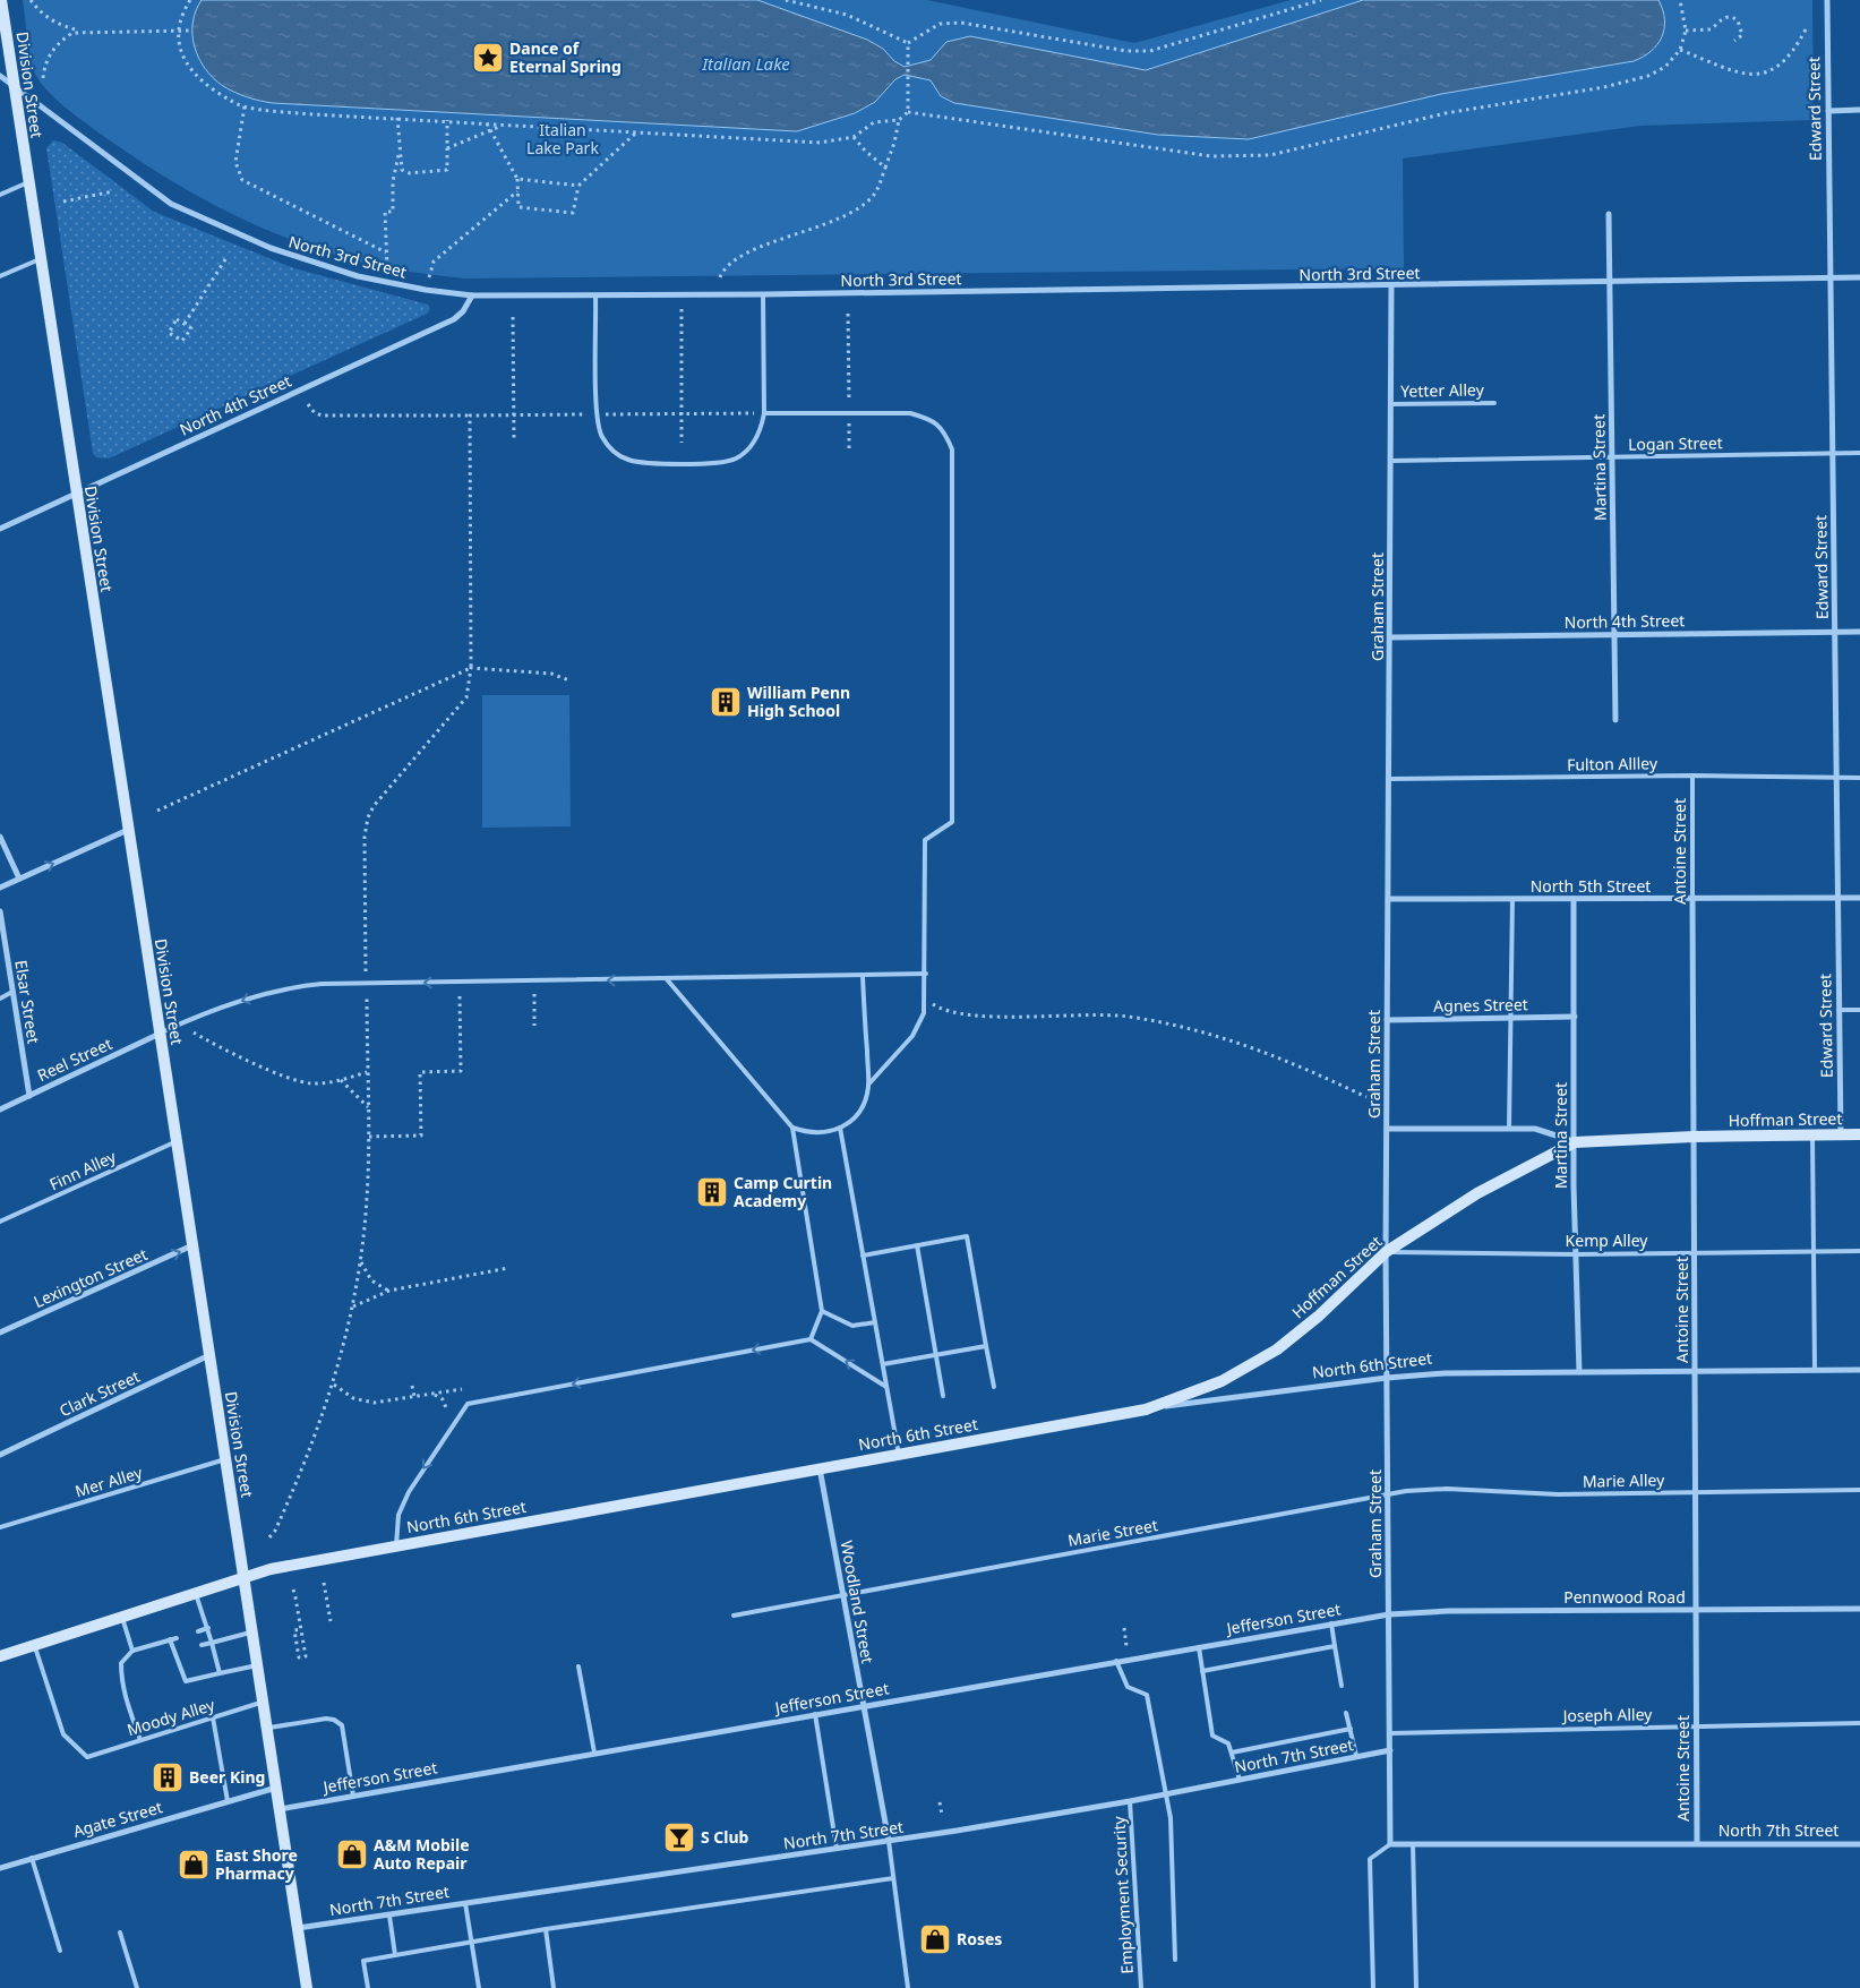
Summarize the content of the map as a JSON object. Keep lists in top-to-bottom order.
{
  "streets": {
    "main road": ["Division Street", "Hoffman Street", "North 6th Street"],
    "street": [
      "Edward Street",
      "North 3rd Street",
      "North 4th Street",
      "Martina Street",
      "Graham Street",
      "Antoine Street",
      "North 5th Street",
      "Elsar Street",
      "Agnes Street",
      "Reel Street",
      "Lexington Street",
      "Clark Street",
      "Pennwood Road",
      "Woodland Street",
      "Jefferson Street",
      "North 7th Street",
      "Agate Street"
    ],
    "lane": [
      "Yetter Alley",
      "Logan Street",
      "Fulton Allley",
      "Finn Alley",
      "Kemp Alley",
      "Marie Alley",
      "Mer Alley",
      "Marie Street",
      "Joseph Alley",
      "Moody Alley",
      "Employment Security"
    ]
  },
  "crossings": [
    ["Division Street", "North 3rd Street"],
    ["Division Street", "North 4th Street"],
    ["Division Street", "Reel Street"],
    ["Division Street", "Finn Alley"],
    ["Division Street", "Lexington Street"],
    ["Division Street", "North 6th Street"],
    ["Division Street", "Clark Street"],
    ["Division Street", "Mer Alley"],
    ["Division Street", "Jefferson Street"],
    ["Division Street", "Moody Alley"],
    ["Division Street", "North 7th Street"],
    ["Division Street", "Agate Street"],
    ["Edward Street", "North 3rd Street"],
    ["Edward Street", "North 4th Street"],
    ["Edward Street", "Logan Street"],
    ["Edward Street", "Fulton Allley"],
    ["Edward Street", "North 5th Street"],
    ["Edward Street", "Hoffman Street"],
    ["North 3rd Street", "North 4th Street"],
    ["North 3rd Street", "Martina Street"],
    ["North 3rd Street", "Graham Street"],
    ["Yetter Alley", "Graham Street"],
    ["North 4th Street", "Martina Street"],
    ["North 4th Street", "Graham Street"],
    ["Logan Street", "Martina Street"],
    ["Logan Street", "Graham Street"],
    ["Martina Street", "North 5th Street"],
    ["Martina Street", "Agnes Street"],
    ["Martina Street", "Hoffman Street"],
    ["Martina Street", "Kemp Alley"],
    ["Martina Street", "North 6th Street"],
    ["Graham Street", "Fulton Allley"],
    ["Graham Street", "North 5th Street"],
    ["Graham Street", "Agnes Street"],
    ["Graham Street", "Hoffman Street"],
    ["Graham Street", "Kemp Alley"],
    ["Graham Street", "North 6th Street"],
    ["Graham Street", "Marie Alley"],
    ["Graham Street", "Marie Street"],
    ["Graham Street", "Pennwood Road"],
    ["Graham Street", "Jefferson Street"],
    ["Graham Street", "Joseph Alley"],
    ["Graham Street", "North 7th Street"],
    ["Fulton Allley", "Antoine Street"],
    ["Antoine Street", "North 5th Street"],
    ["Antoine Street", "Hoffman Street"],
    ["Antoine Street", "Kemp Alley"],
    ["Antoine Street", "North 6th Street"],
    ["Antoine Street", "Marie Alley"],
    ["Antoine Street", "Pennwood Road"],
    ["Antoine Street", "Joseph Alley"],
    ["Antoine Street", "North 7th Street"],
    ["Elsar Street", "Reel Street"],
    ["Hoffman Street", "Kemp Alley"],
    ["Hoffman Street", "North 6th Street"],
    ["North 6th Street", "Woodland Street"],
    ["North 6th Street", "Moody Alley"],
    ["Marie Alley", "Marie Street"],
    ["Marie Street", "Woodland Street"],
    ["Pennwood Road", "Jefferson Street"],
    ["Woodland Street", "Jefferson Street"],
    ["Woodland Street", "North 7th Street"],
    ["North 7th Street", "Employment Security"]
  ],
  "one_way": ["Lexington Street"],
  "water": ["Italian Lake"],
  "parks": ["Italian Lake Park"],
  "places": {
    "place": ["Dance of Eternal Spring"],
    "building": ["William Penn High School", "Camp Curtin Academy", "Beer King"],
    "bar": ["S Club"],
    "shop": ["A&M Mobile Auto Repair", "East Shore Pharmacy", "Roses"]
  }
}
